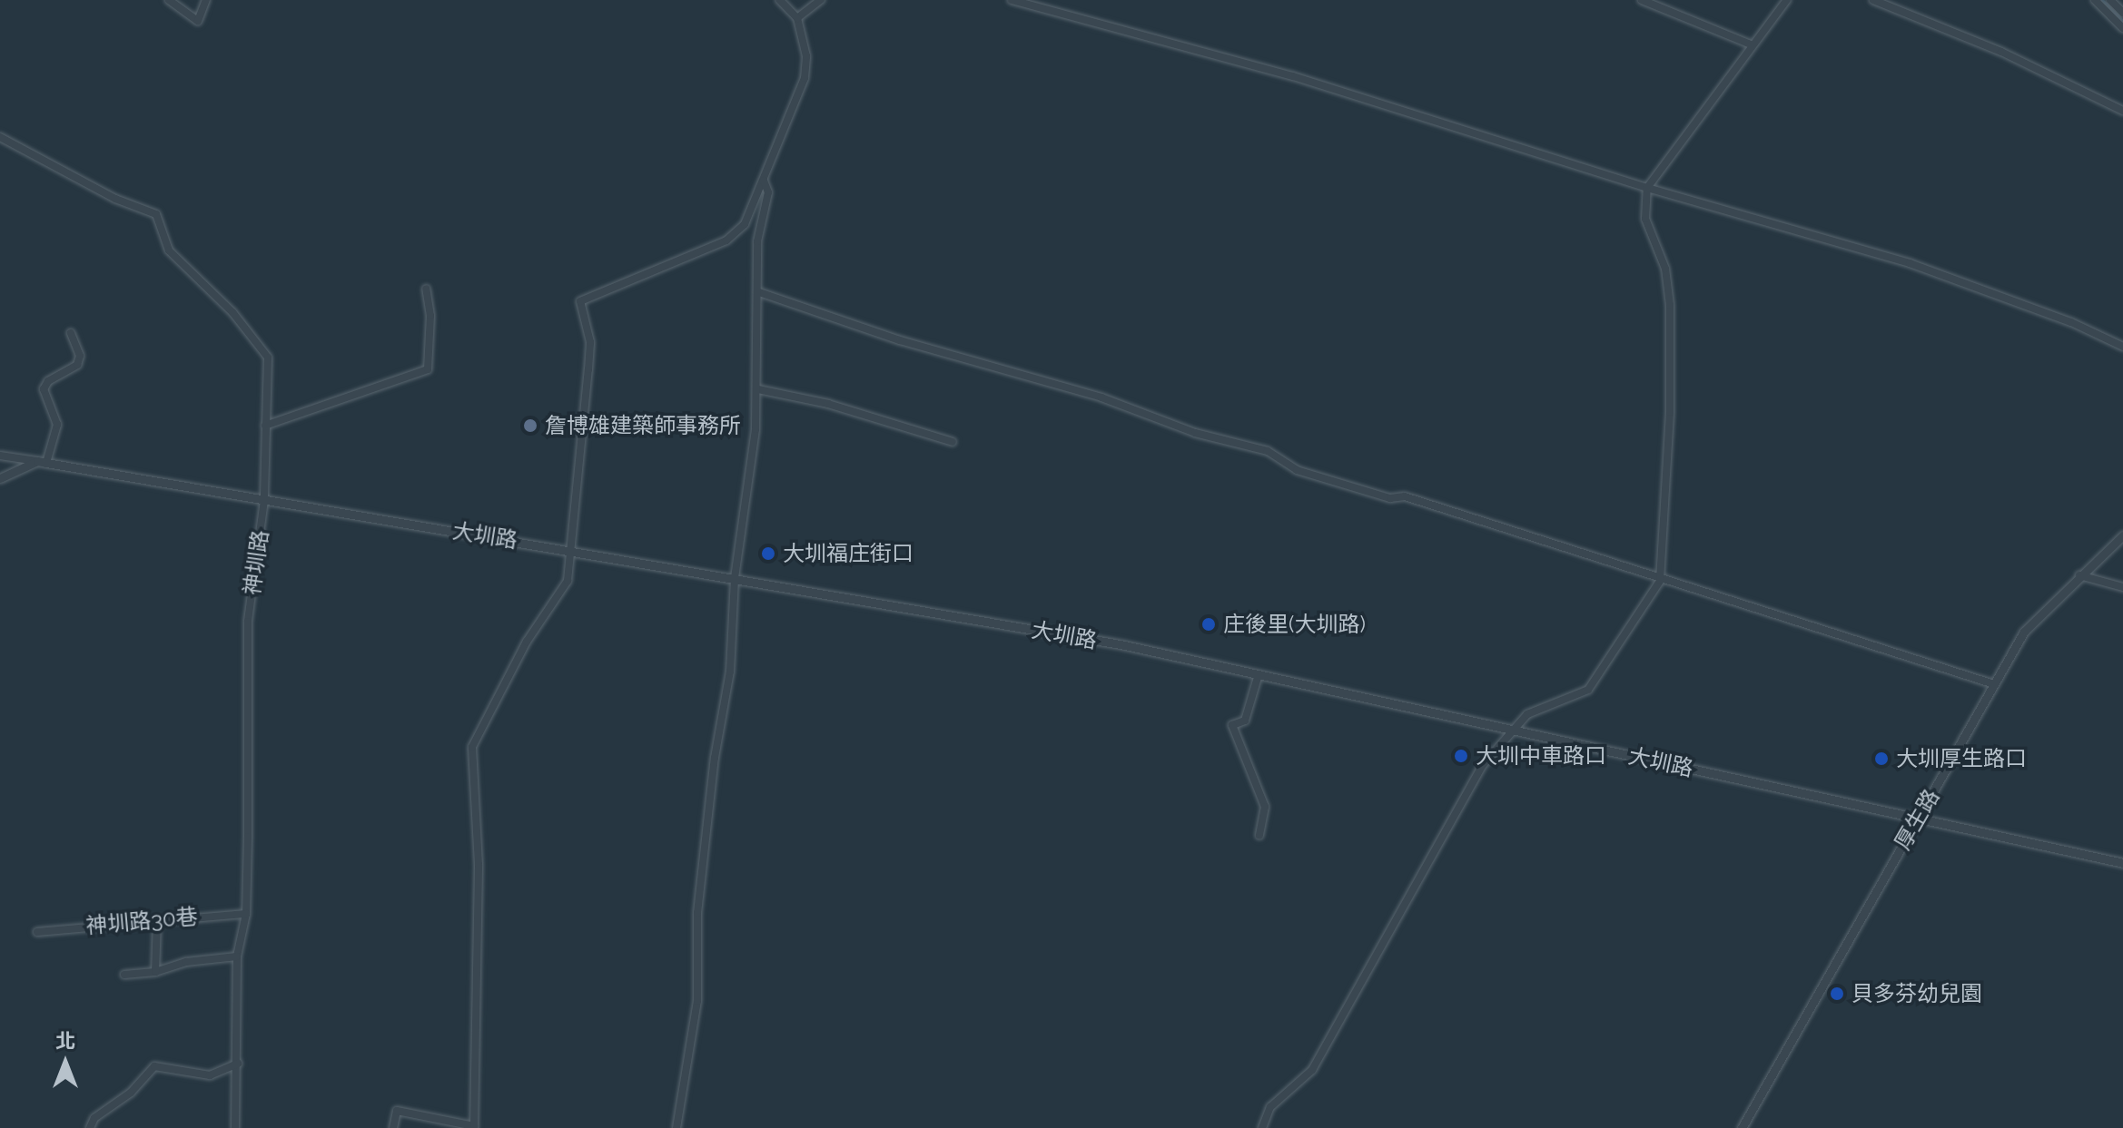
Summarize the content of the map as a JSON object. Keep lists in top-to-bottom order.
{
  "streets": {
    "street": [
      "大圳路",
      "神圳路",
      "厚生路",
      "神圳路30巷"
    ]
  },
  "crossings": [
    ["大圳路", "神圳路"],
    ["大圳路", "厚生路"],
    ["神圳路", "神圳路30巷"]
  ],
  "places": [
    "詹博雄建築師事務所",
    "大圳福庄街口",
    "庄後里(大圳路)",
    "大圳中車路口",
    "大圳厚生路口",
    "貝多芬幼兒園"
  ],
  "north": "top"
}
